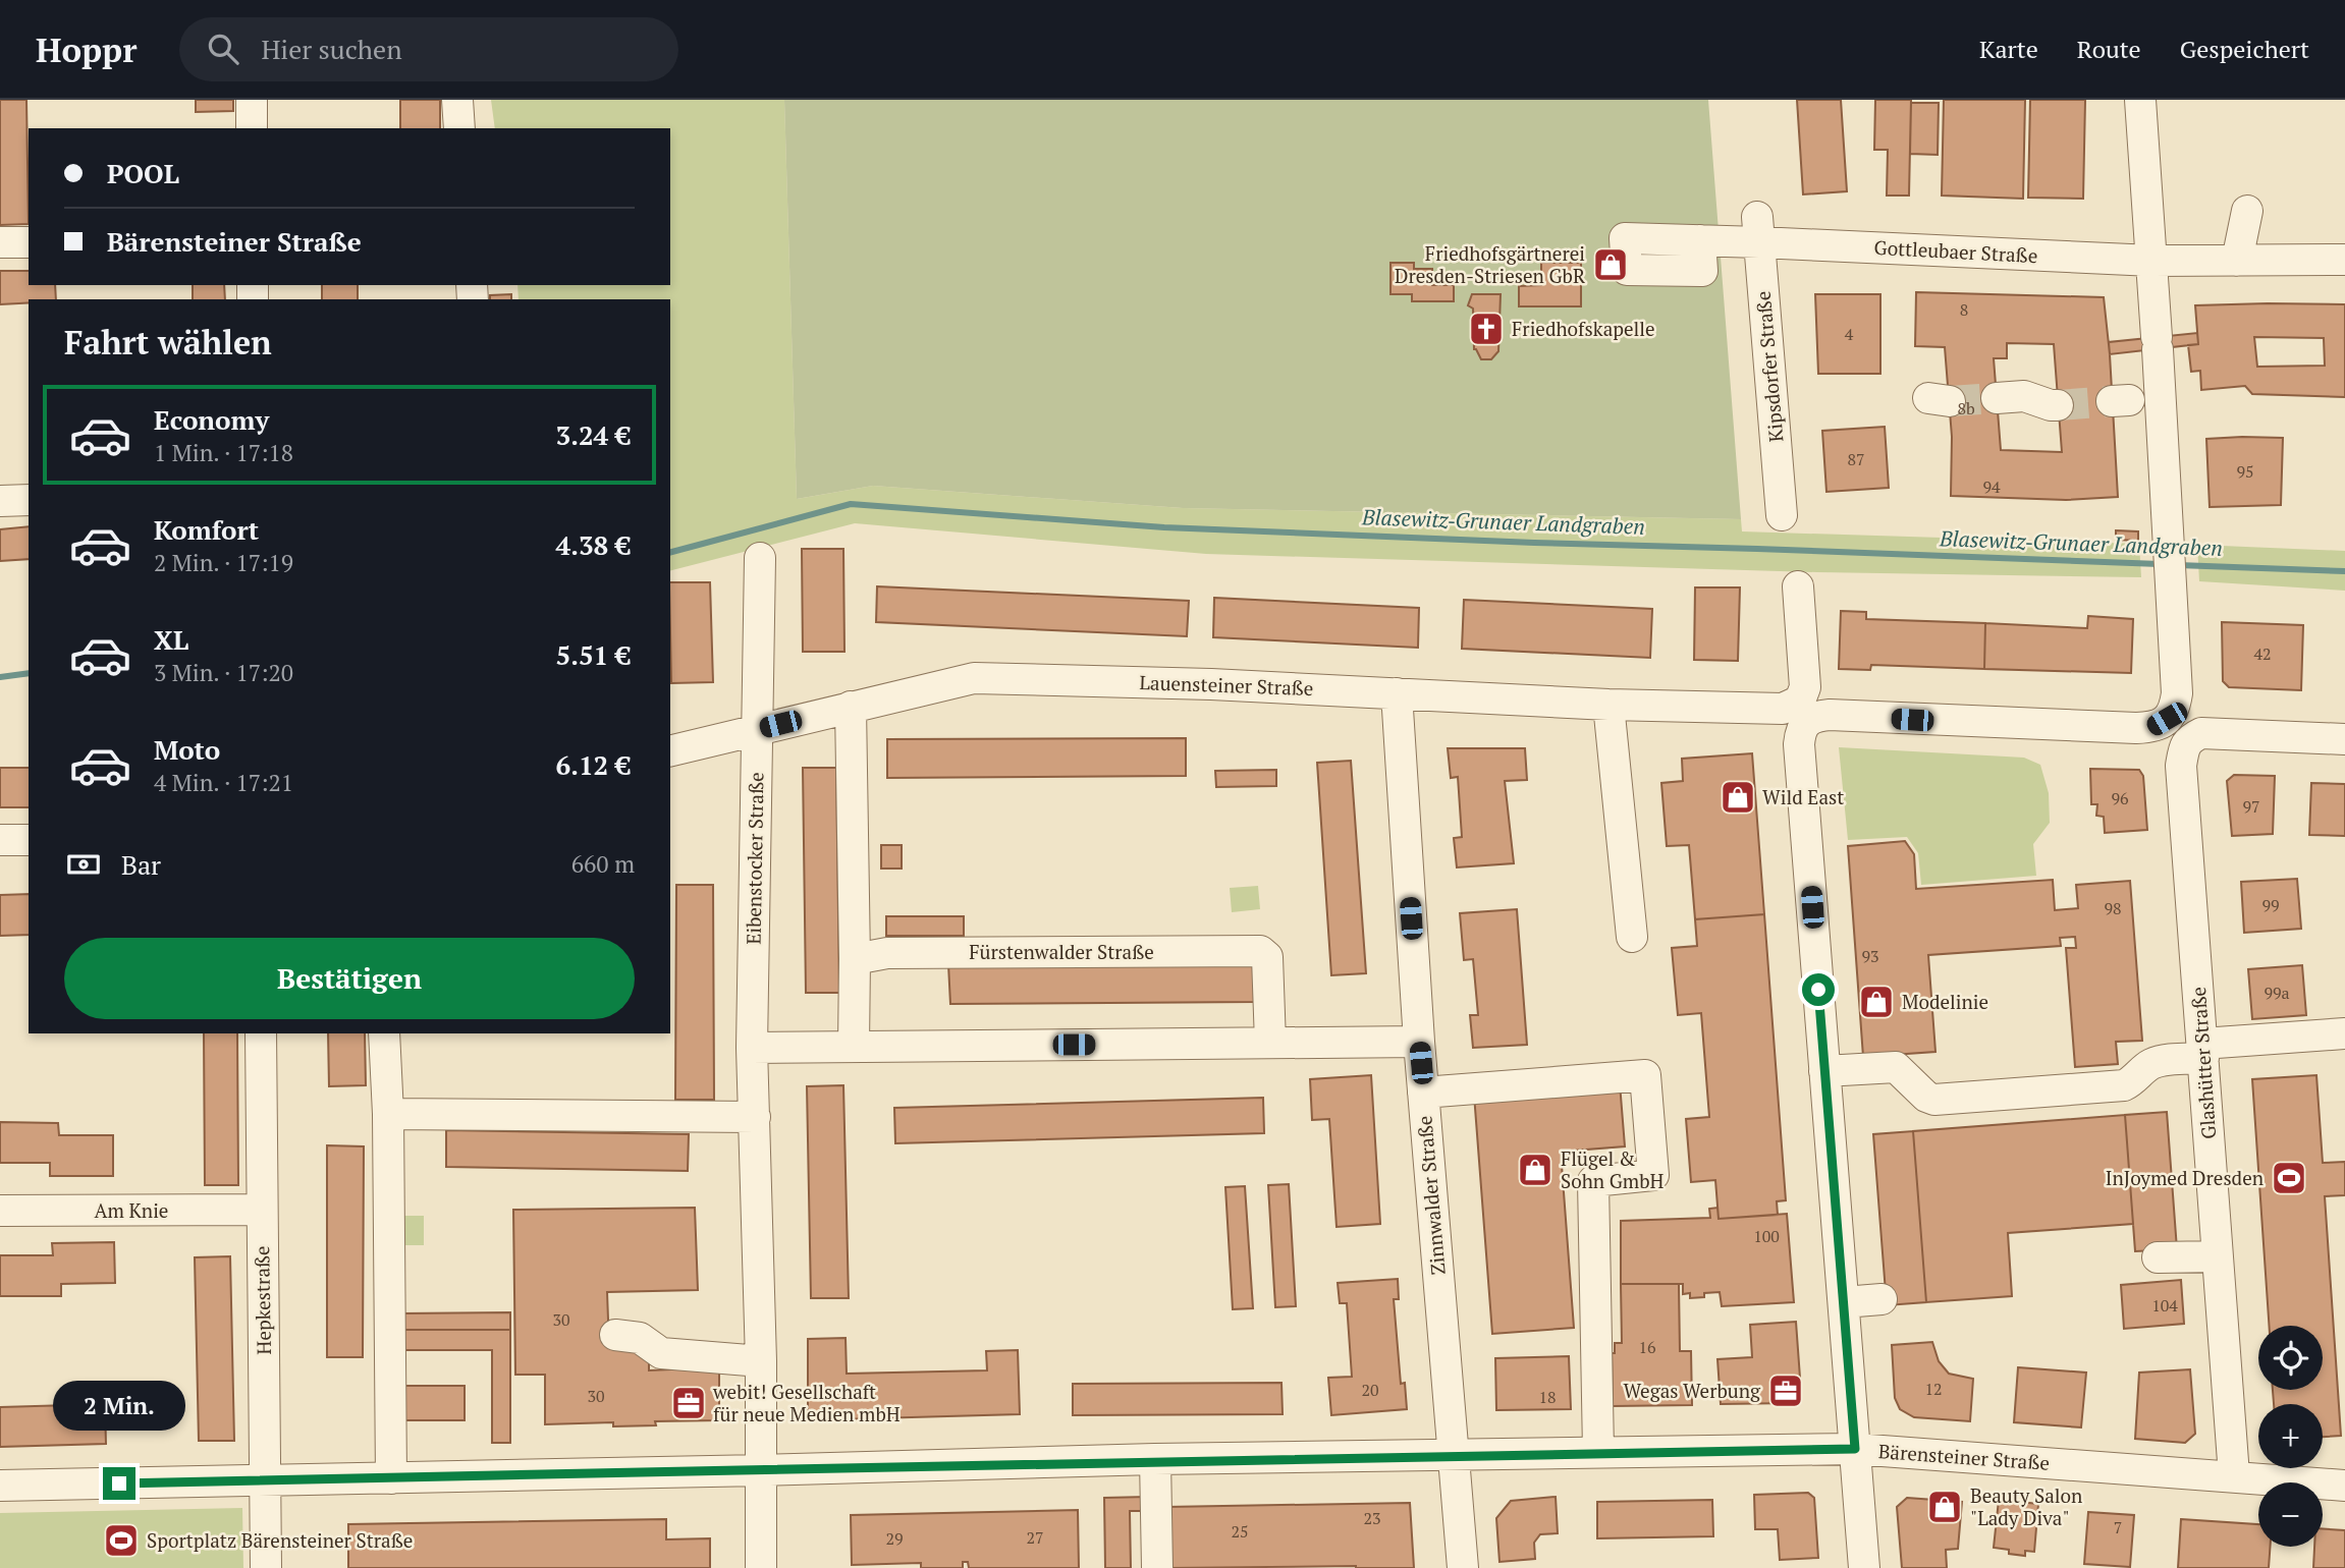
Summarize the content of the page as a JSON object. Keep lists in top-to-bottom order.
{
  "streets": {
    "street": [
      "Gottleubaer Straße",
      "Kipsdorfer Straße",
      "Lauensteiner Straße",
      "Eibenstocker Straße",
      "Fürstenwalder Straße",
      "Glashütter Straße",
      "Zinnwalder Straße",
      "Am Knie",
      "Hepkestraße",
      "Bärensteiner Straße"
    ]
  },
  "crossings": [
    ["Gottleubaer Straße", "Kipsdorfer Straße"],
    ["Gottleubaer Straße", "Glashütter Straße"],
    ["Lauensteiner Straße", "Eibenstocker Straße"],
    ["Lauensteiner Straße", "Glashütter Straße"],
    ["Lauensteiner Straße", "Zinnwalder Straße"],
    ["Eibenstocker Straße", "Bärensteiner Straße"],
    ["Glashütter Straße", "Bärensteiner Straße"],
    ["Zinnwalder Straße", "Bärensteiner Straße"],
    ["Am Knie", "Hepkestraße"],
    ["Hepkestraße", "Bärensteiner Straße"]
  ],
  "water": ["Blasewitz‐Grunaer Landgraben"],
  "places": {
    "shop": [
      "Friedhofsgärtnerei Dresden-Striesen GbR",
      "Wild East",
      "Modelinie",
      "Flügel & Sohn GmbH",
      "Beauty Salon \"Lady Diva\""
    ],
    "church": ["Friedhofskapelle"],
    "sports": ["InJoymed Dresden", "Sportplatz Bärensteiner Straße"],
    "office": ["Wegas Werbung", "webit! Gesellschaft für neue Medien mbH"]
  },
  "house_numbers": [
    "8",
    "4",
    "8b",
    "87",
    "95",
    "94",
    "42",
    "96",
    "97",
    "99",
    "98",
    "93",
    "99a",
    "100",
    "104",
    "30",
    "16",
    "12",
    "20",
    "30",
    "18",
    "23",
    "7",
    "25",
    "27",
    "29"
  ],
  "page": {
    "header": "Hoppr",
    "search": "Hier suchen",
    "nav": ["Karte", "Route", "Gespeichert"],
    "banner": ["POOL", "Bärensteiner Straße"],
    "heading": "Fahrt wählen",
    "list": [
      {
        "name": "Economy",
        "note": "1 Min. · 17:18",
        "value": "3.24 €"
      },
      {
        "name": "Komfort",
        "note": "2 Min. · 17:19",
        "value": "4.38 €"
      },
      {
        "name": "XL",
        "note": "3 Min. · 17:20",
        "value": "5.51 €"
      },
      {
        "name": "Moto",
        "note": "4 Min. · 17:21",
        "value": "6.12 €"
      }
    ],
    "pay": ["Bar", "660 m"],
    "buttons": "Bestätigen",
    "map_buttons": ["+", "−"],
    "bubble": "2 Min."
  }
}
